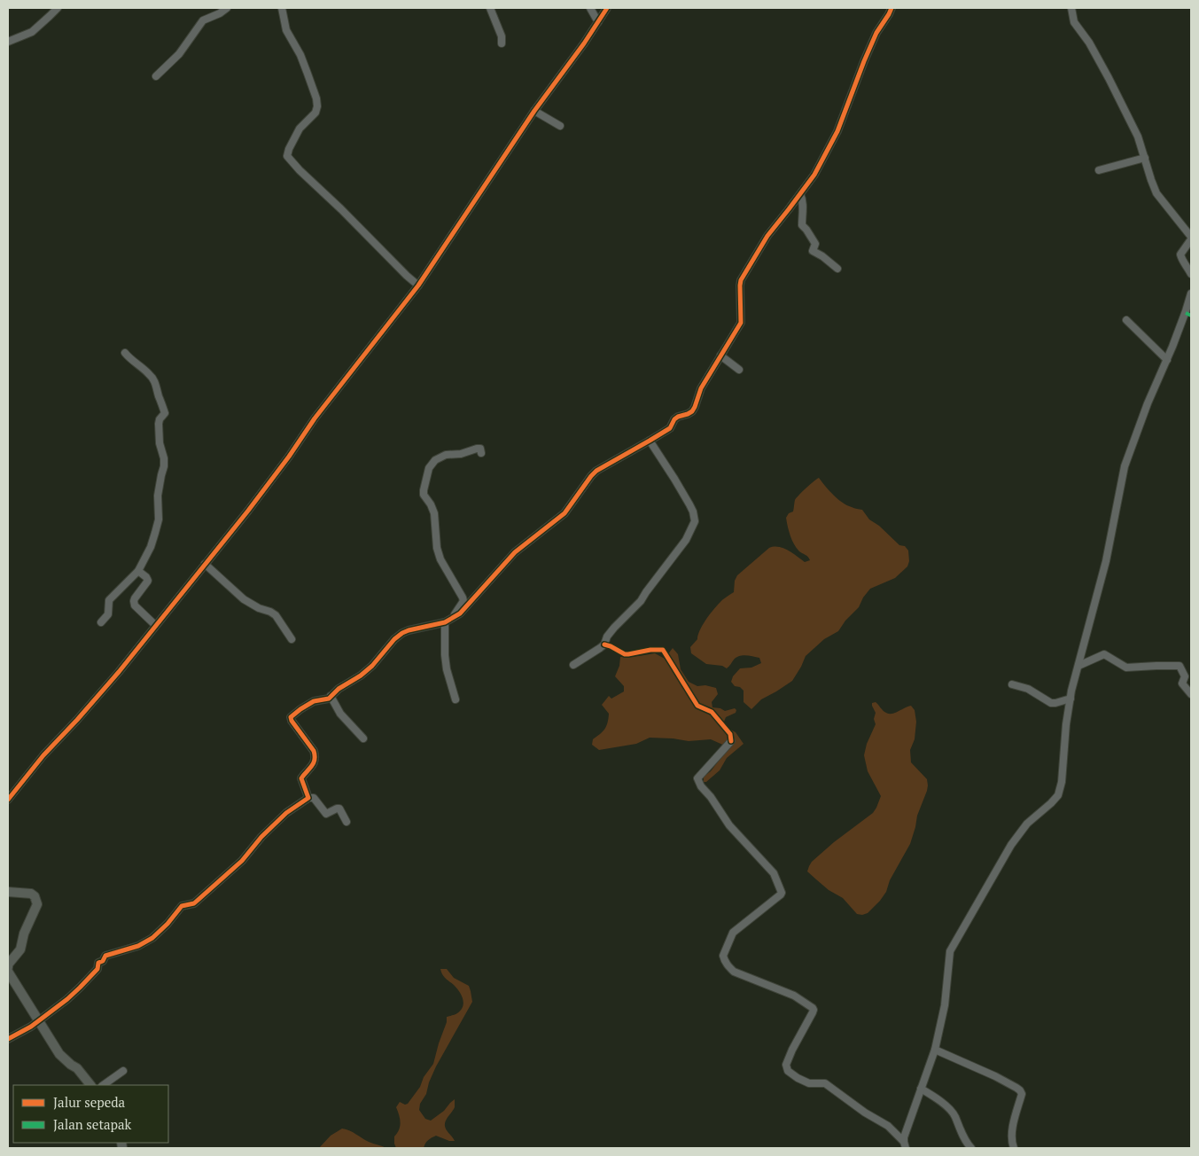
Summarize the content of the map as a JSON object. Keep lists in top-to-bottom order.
{
  "legend": ["Jalur sepeda", "Jalan setapak"]
}
